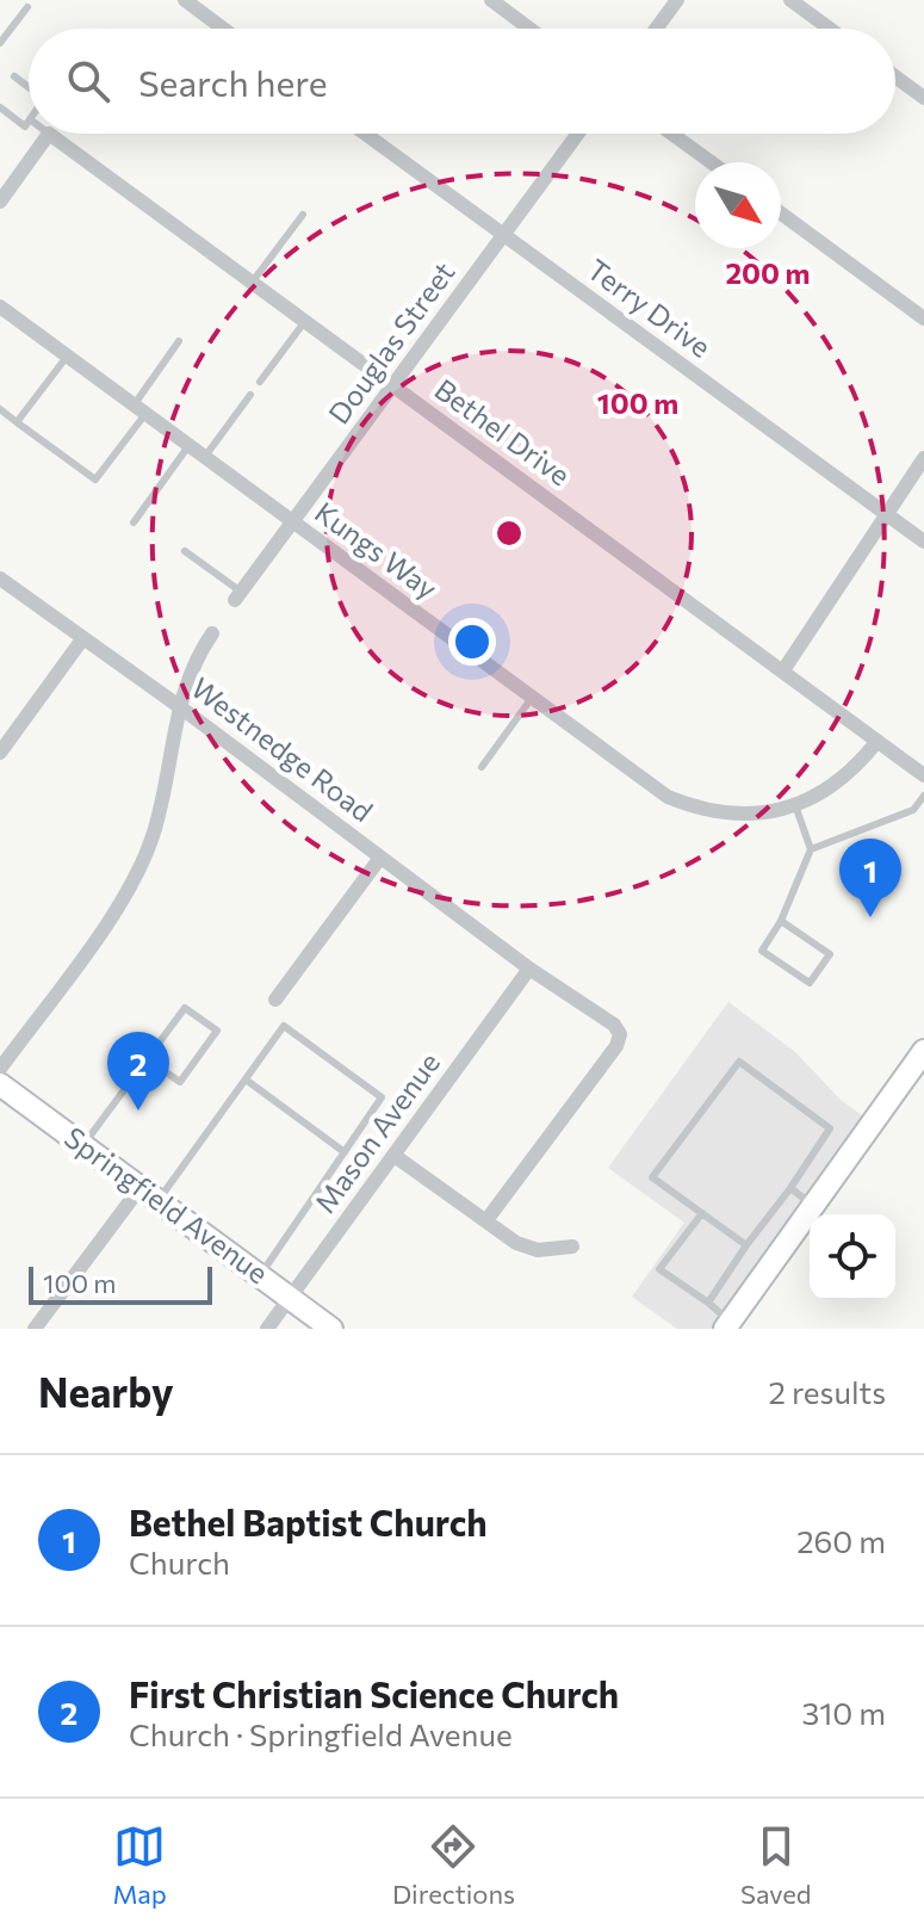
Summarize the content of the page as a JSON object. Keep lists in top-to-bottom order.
{
  "streets": {
    "street": [
      "Terry Drive",
      "Douglas Street",
      "Bethel Drive",
      "Kungs Way",
      "Westnedge Road",
      "Mason Avenue",
      "Springfield Avenue"
    ]
  },
  "crossings": [
    ["Terry Drive", "Douglas Street"],
    ["Douglas Street", "Bethel Drive"],
    ["Douglas Street", "Kungs Way"],
    ["Bethel Drive", "Kungs Way"],
    ["Westnedge Road", "Mason Avenue"],
    ["Mason Avenue", "Springfield Avenue"]
  ],
  "scale_bar": "100 m",
  "north": "bottom right",
  "page": {
    "search": "Search here",
    "pins": ["1", "2"],
    "scale": "100 m",
    "heading": ["Nearby", "2 results"],
    "list": [
      {
        "mark": "1",
        "name": "Bethel Baptist Church",
        "note": "Church",
        "value": "260 m"
      },
      {
        "mark": "2",
        "name": "First Christian Science Church",
        "note": "Church · Springfield Avenue",
        "value": "310 m"
      }
    ],
    "nav": ["Map", "Directions", "Saved"]
  },
  "rings": ["200 m", "100 m"]
}
